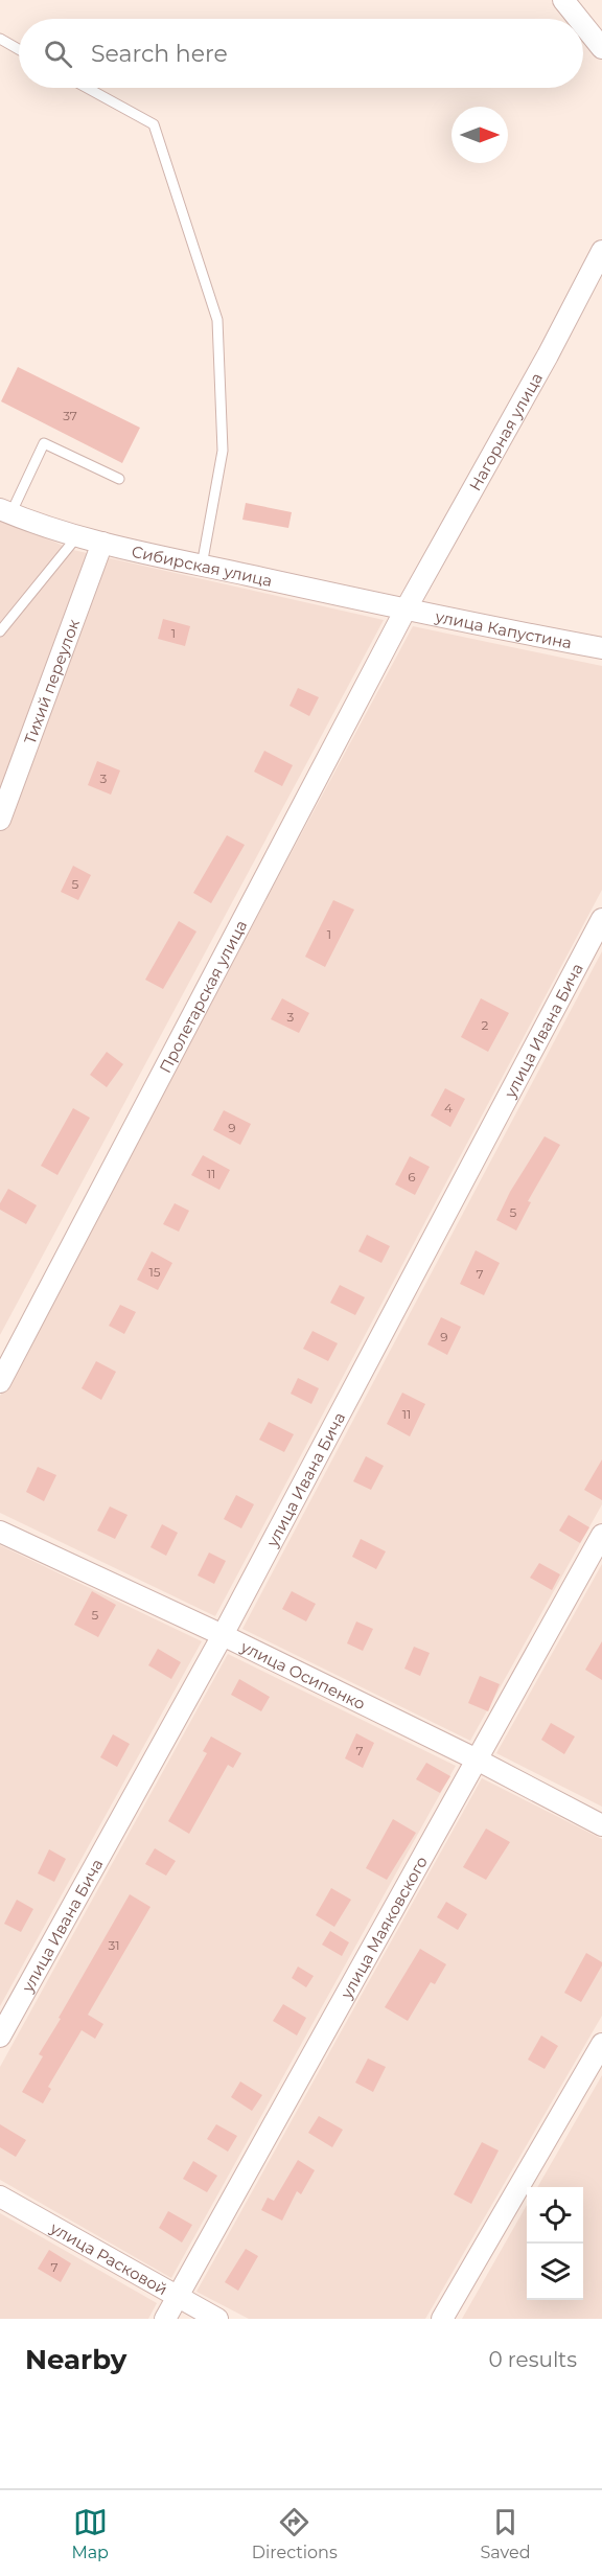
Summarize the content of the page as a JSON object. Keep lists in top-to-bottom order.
{
  "streets": {
    "street": [
      "Нагорная улица",
      "Сибирская улица",
      "улица Капустина",
      "Тихий переулок",
      "Пролетарская улица",
      "улица Ивана Бича",
      "улица Осипенко",
      "улица Маяковского",
      "улица Расковой"
    ]
  },
  "crossings": [
    ["Нагорная улица", "Сибирская улица"],
    ["Нагорная улица", "улица Капустина"],
    ["Нагорная улица", "Пролетарская улица"],
    ["Сибирская улица", "улица Капустина"],
    ["Сибирская улица", "Тихий переулок"],
    ["Сибирская улица", "Пролетарская улица"],
    ["улица Капустина", "Пролетарская улица"],
    ["улица Ивана Бича", "улица Осипенко"],
    ["улица Осипенко", "улица Маяковского"],
    ["улица Маяковского", "улица Расковой"]
  ],
  "house_numbers": [
    "37",
    "1",
    "3",
    "5",
    "1",
    "3",
    "2",
    "4",
    "9",
    "11",
    "6",
    "5",
    "15",
    "7",
    "9",
    "11",
    "5",
    "7",
    "31",
    "7"
  ],
  "north": "right",
  "page": {
    "search": "Search here",
    "heading": ["Nearby", "0 results"],
    "nav": ["Map", "Directions", "Saved"]
  }
}
